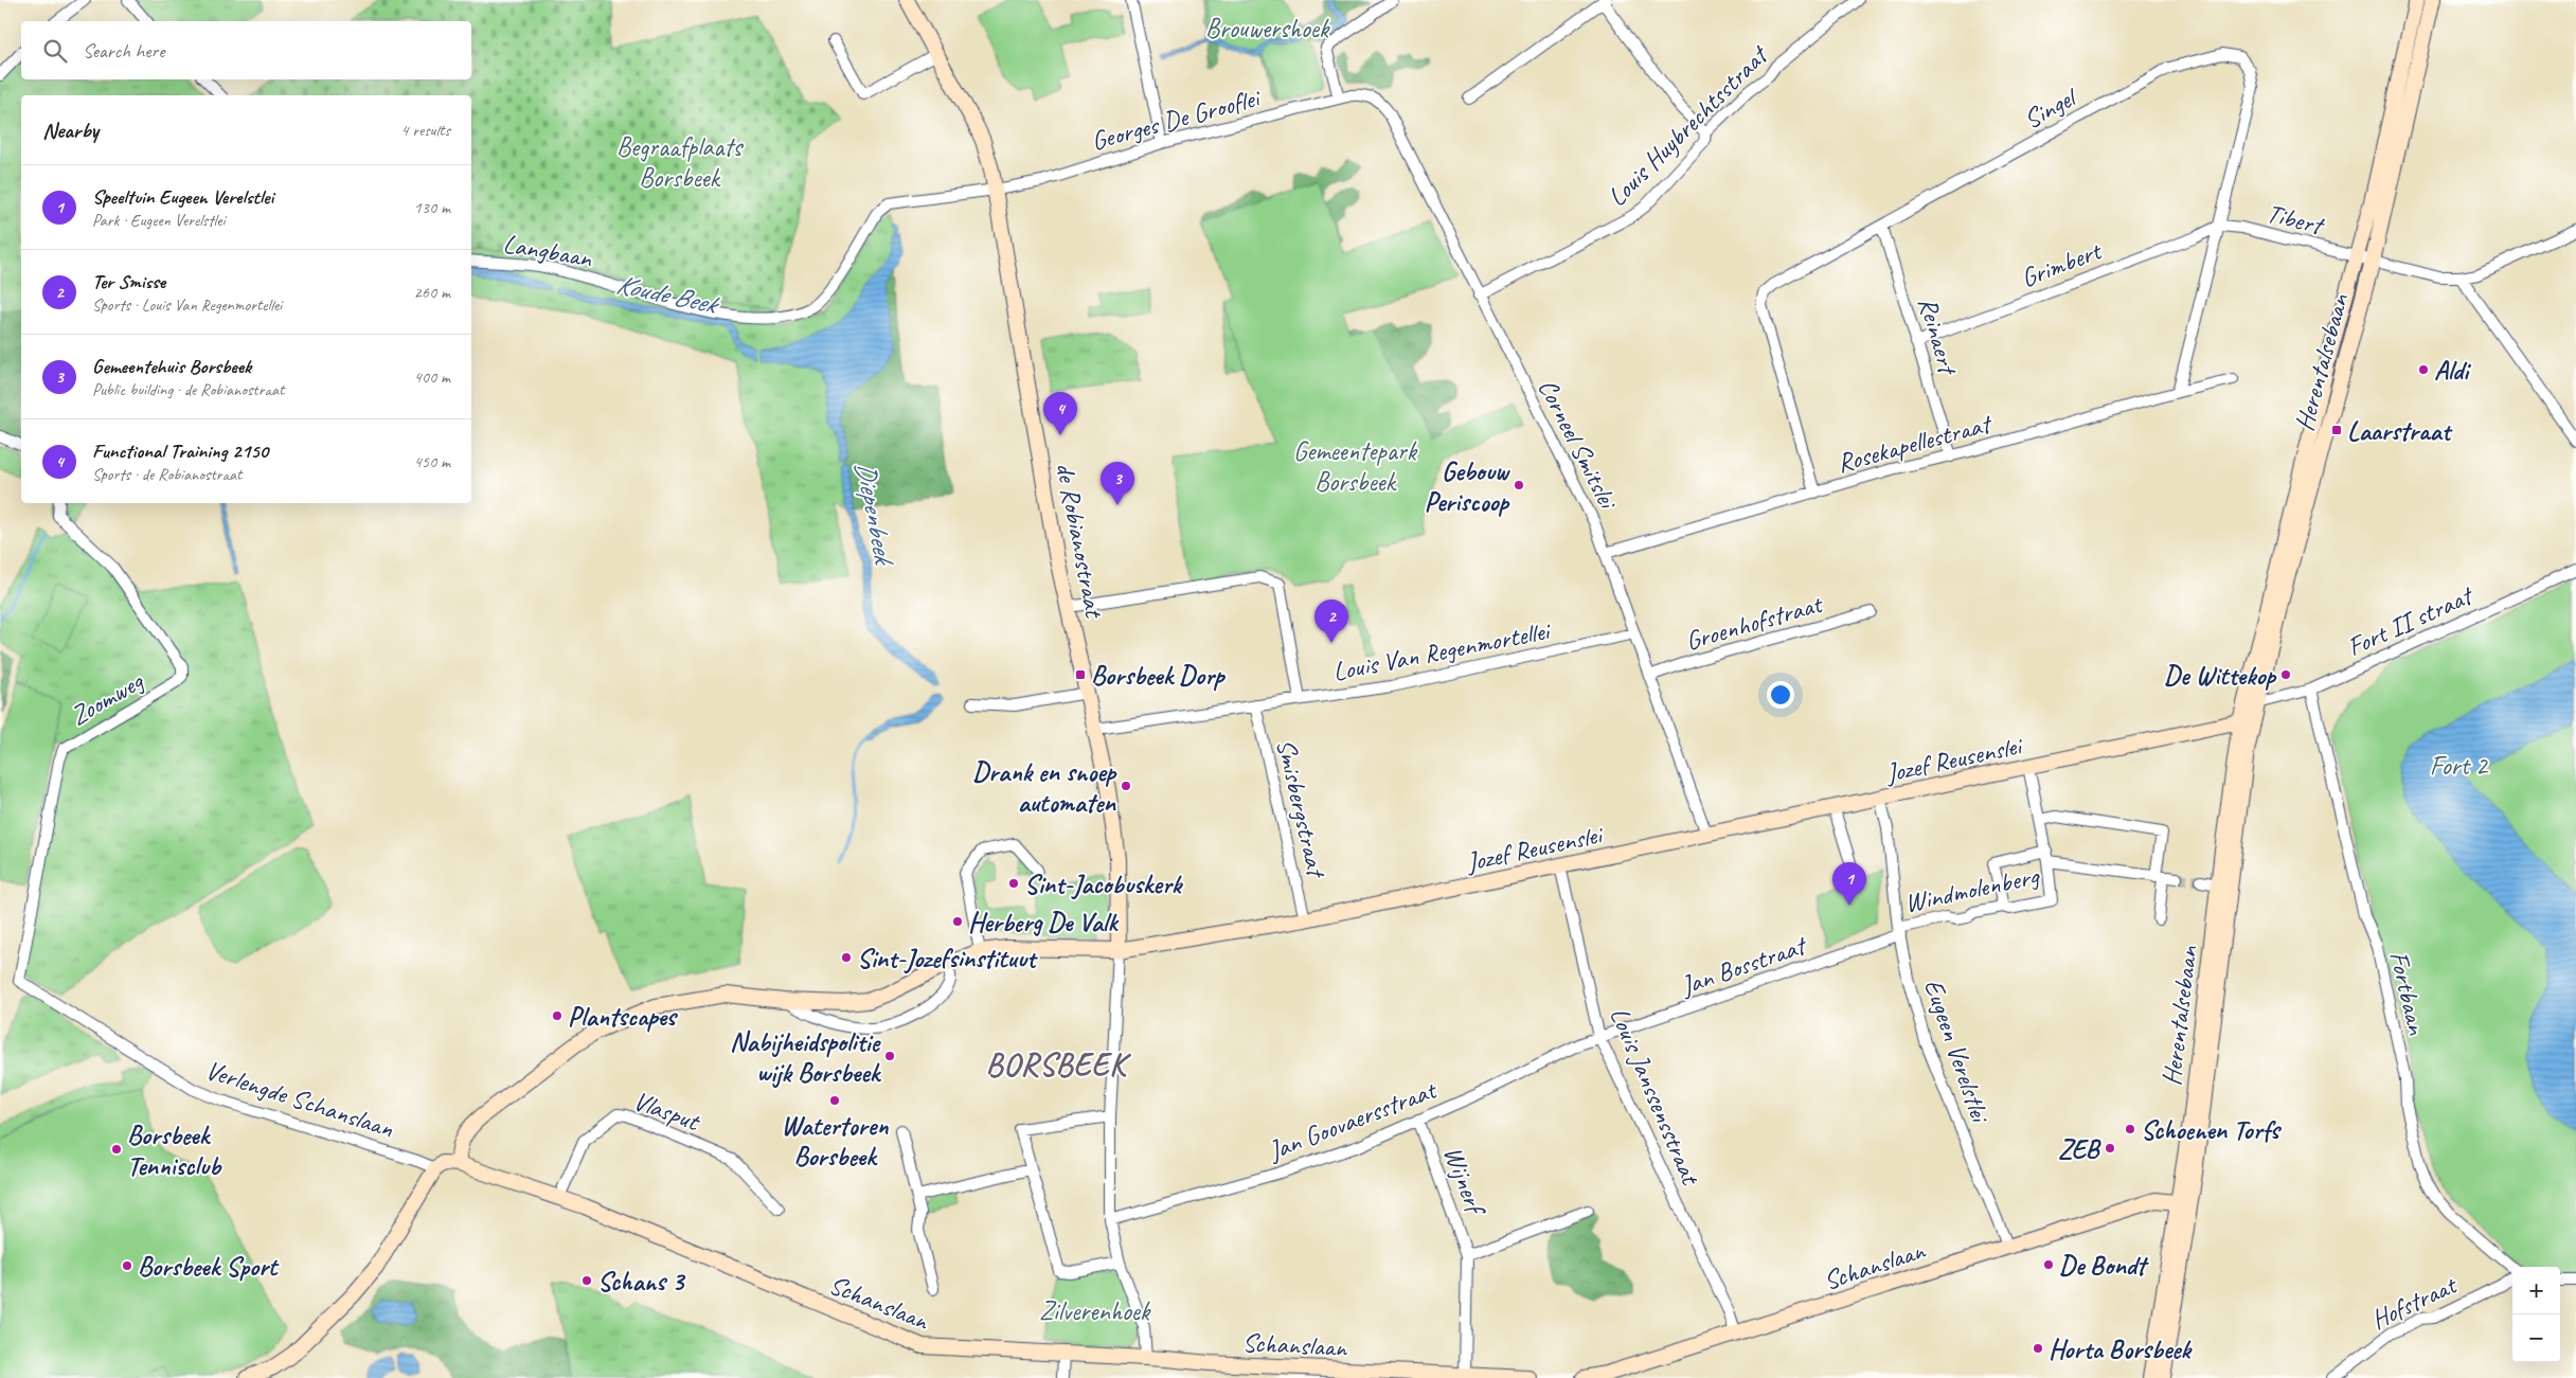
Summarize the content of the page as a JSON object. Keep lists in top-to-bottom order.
{
  "streets": {
    "street": [
      "Singel",
      "Georges De Grooflei",
      "Louis Huybrechtsstraat",
      "Tibert",
      "Langbaan",
      "Grimbert",
      "Reinaert",
      "Herentalsebaan",
      "Corneel Smitslei",
      "Rosekapellestraat",
      "de Robianostraat",
      "Fort II straat",
      "Groenhofstraat",
      "Louis Van Regenmortellei",
      "Zoomweg",
      "Jozef Reusenslei",
      "Smisbergstraat",
      "Windmolenberg",
      "Jan Bosstraat",
      "Fortbaan",
      "Eugeen Verelstlei",
      "Louis Janssensstraat",
      "Verlengde Schanslaan",
      "Vlasput",
      "Jan Goovaersstraat",
      "Wijnerf",
      "Schanslaan",
      "Hofstraat"
    ]
  },
  "crossings": [
    ["Singel", "Tibert"],
    ["Singel", "Grimbert"],
    ["Singel", "Reinaert"],
    ["Singel", "Rosekapellestraat"],
    ["Georges De Grooflei", "Langbaan"],
    ["Georges De Grooflei", "Corneel Smitslei"],
    ["Georges De Grooflei", "de Robianostraat"],
    ["Louis Huybrechtsstraat", "Corneel Smitslei"],
    ["Tibert", "Grimbert"],
    ["Tibert", "Herentalsebaan"],
    ["Grimbert", "Reinaert"],
    ["Reinaert", "Rosekapellestraat"],
    ["Herentalsebaan", "Fort II straat"],
    ["Herentalsebaan", "Jozef Reusenslei"],
    ["Herentalsebaan", "Schanslaan"],
    ["Corneel Smitslei", "Rosekapellestraat"],
    ["Corneel Smitslei", "Groenhofstraat"],
    ["Corneel Smitslei", "Louis Van Regenmortellei"],
    ["Corneel Smitslei", "Jozef Reusenslei"],
    ["de Robianostraat", "Louis Van Regenmortellei"],
    ["de Robianostraat", "Jozef Reusenslei"],
    ["Fort II straat", "Fortbaan"],
    ["Louis Van Regenmortellei", "Smisbergstraat"],
    ["Zoomweg", "Verlengde Schanslaan"],
    ["Jozef Reusenslei", "Smisbergstraat"],
    ["Jozef Reusenslei", "Windmolenberg"],
    ["Jozef Reusenslei", "Eugeen Verelstlei"],
    ["Jozef Reusenslei", "Louis Janssensstraat"],
    ["Jozef Reusenslei", "Schanslaan"],
    ["Windmolenberg", "Jan Bosstraat"],
    ["Windmolenberg", "Eugeen Verelstlei"],
    ["Jan Bosstraat", "Eugeen Verelstlei"],
    ["Jan Bosstraat", "Louis Janssensstraat"],
    ["Jan Bosstraat", "Jan Goovaersstraat"],
    ["Eugeen Verelstlei", "Schanslaan"],
    ["Louis Janssensstraat", "Jan Goovaersstraat"],
    ["Louis Janssensstraat", "Schanslaan"],
    ["Vlasput", "Schanslaan"],
    ["Jan Goovaersstraat", "Wijnerf"],
    ["Wijnerf", "Schanslaan"]
  ],
  "districts": ["BORSBEEK"],
  "water": ["Koude Beek", "Diepenbeek"],
  "parks": [
    "Brouwershoek",
    "Begraafplaats Borsbeek",
    "Gemeentepark Borsbeek",
    "Fort 2",
    "Zilverenhoek"
  ],
  "places": {
    "other": [
      "Aldi",
      "Gebouw Periscoop",
      "De Wittekop",
      "Drank en snoep automaten",
      "Sint-Jacobuskerk",
      "Herberg De Valk",
      "Sint-Jozefsinstituut",
      "Plantscapes",
      "Nabijheidspolitie wijk Borsbeek",
      "Watertoren Borsbeek",
      "Schoenen Torfs",
      "ZEB",
      "Borsbeek Tennisclub",
      "De Bondt",
      "Borsbeek Sport",
      "Schans 3",
      "Horta Borsbeek"
    ],
    "transit": ["Laarstraat", "Borsbeek Dorp"]
  },
  "page": {
    "search": "Search here",
    "heading": ["Nearby", "4 results"],
    "list": [
      {
        "mark": "1",
        "name": "Speeltuin Eugeen Verelstlei",
        "note": "Park · Eugeen Verelstlei",
        "value": "130 m"
      },
      {
        "mark": "2",
        "name": "Ter Smisse",
        "note": "Sports · Louis Van Regenmortellei",
        "value": "260 m"
      },
      {
        "mark": "3",
        "name": "Gemeentehuis Borsbeek",
        "note": "Public building · de Robianostraat",
        "value": "400 m"
      },
      {
        "mark": "4",
        "name": "Functional Training 2150",
        "note": "Sports · de Robianostraat",
        "value": "450 m"
      }
    ],
    "pins": [
      "4",
      "3",
      "2",
      "1"
    ],
    "map_buttons": ["+", "−"]
  }
}
